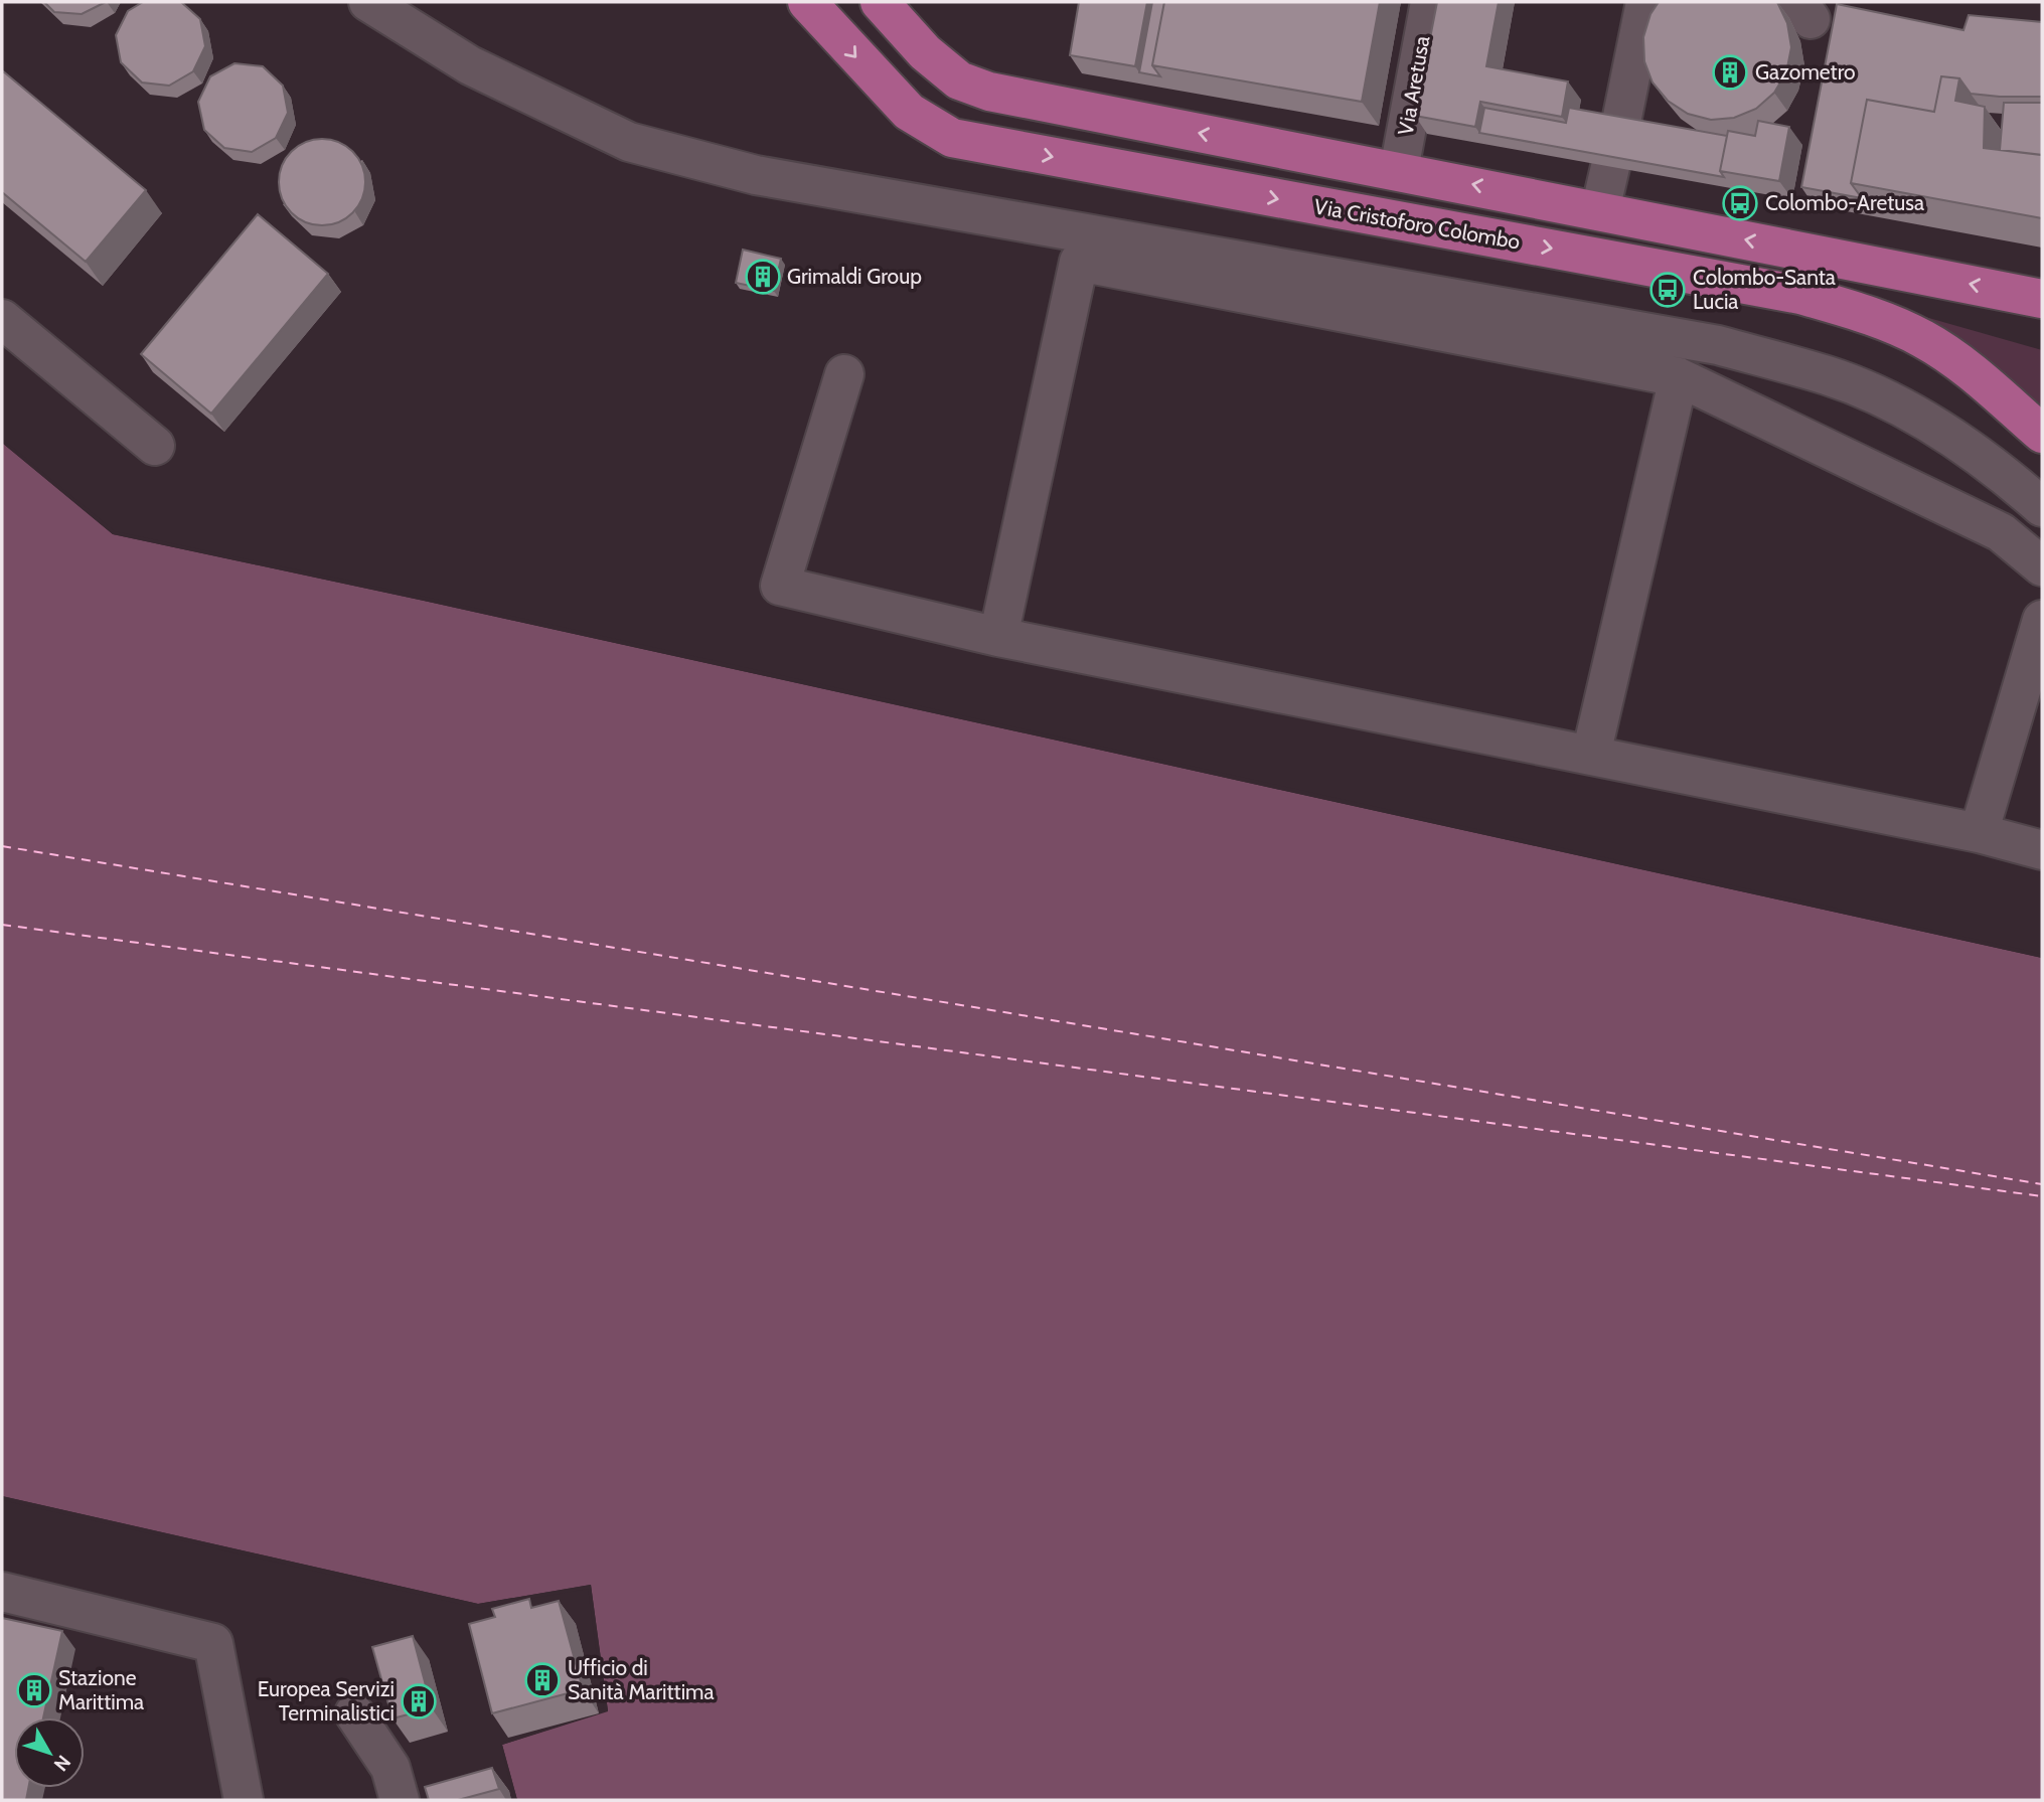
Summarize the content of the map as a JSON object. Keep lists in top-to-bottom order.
{
  "streets": {
    "main road": ["Via Cristoforo Colombo"],
    "street": ["Via Aretusa"]
  },
  "places": {
    "building": [
      "Gazometro",
      "Grimaldi Group",
      "Ufficio di Sanità Marittima",
      "Stazione Marittima",
      "Europea Servizi Terminalistici"
    ],
    "bus stop": ["Colombo-Aretusa", "Colombo-Santa Lucia"]
  },
  "north": "bottom right"
}
